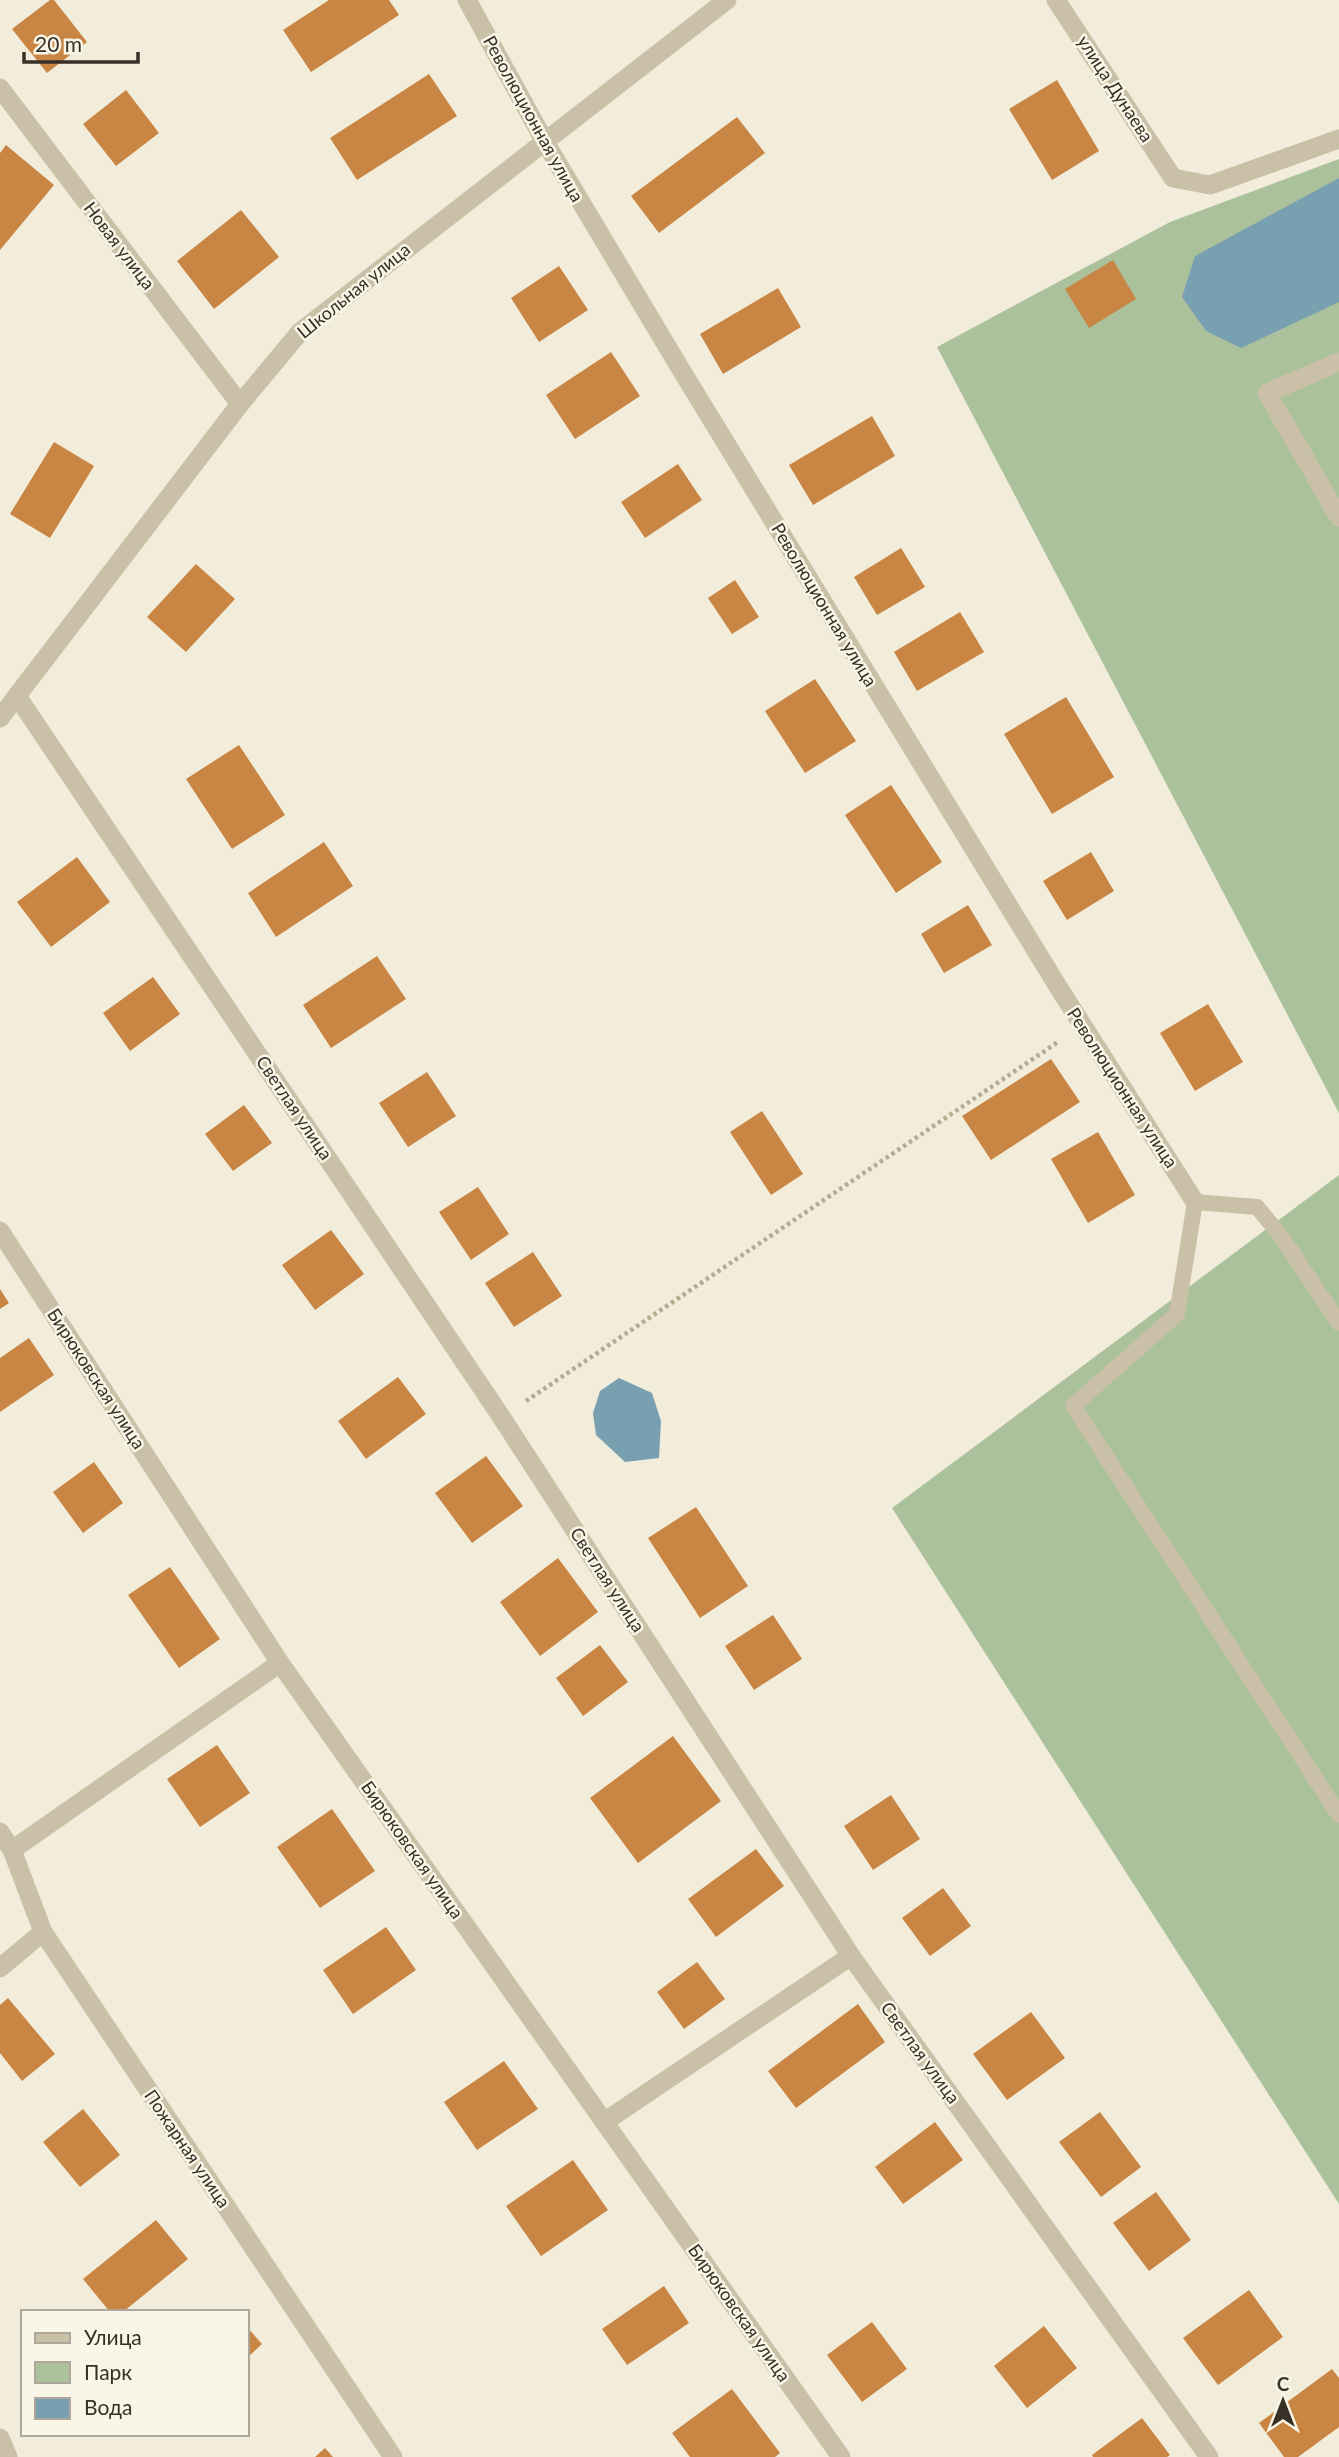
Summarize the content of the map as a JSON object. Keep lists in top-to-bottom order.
{
  "streets": {
    "street": [
      "улица Дунаева",
      "Революционная улица",
      "Новая улица",
      "Школьная улица",
      "Светлая улица",
      "Бирюковская улица",
      "Пожарная улица"
    ]
  },
  "crossings": [
    ["Революционная улица", "Школьная улица"],
    ["Новая улица", "Школьная улица"],
    ["Школьная улица", "Светлая улица"]
  ],
  "legend": ["Улица", "Парк", "Вода"],
  "scale_bar": "20 m",
  "north": "top"
}
